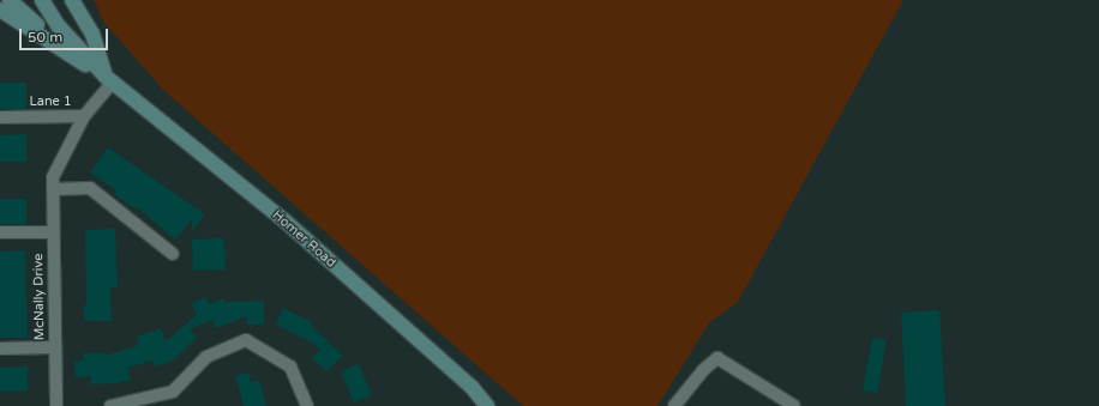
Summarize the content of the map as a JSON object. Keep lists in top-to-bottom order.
{
  "streets": {
    "street": ["Lane 1", "Homer Road", "McNally Drive"]
  },
  "crossings": [
    ["Lane 1", "Homer Road"],
    ["Lane 1", "McNally Drive"]
  ],
  "scale_bar": "50 m"
}
